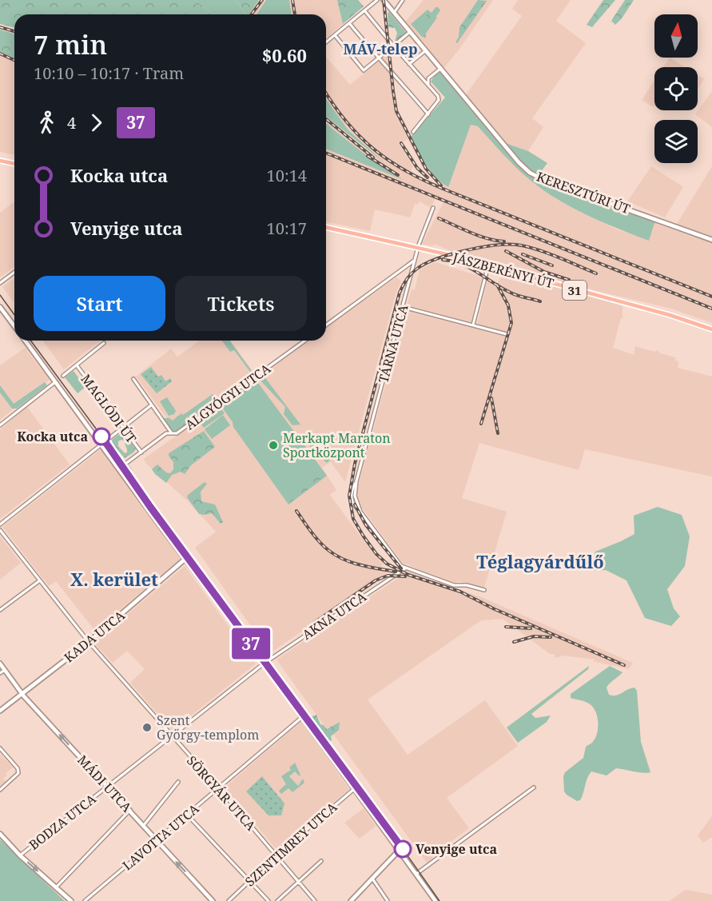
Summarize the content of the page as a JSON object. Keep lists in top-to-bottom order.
{
  "streets": {
    "main road": ["JÁSZBERÉNYI ÚT", "31"],
    "street": [
      "KERESZTÚRI ÚT",
      "TÁRNA UTCA",
      "ALGYÓGYI UTCA",
      "MAGLÓDI ÚT",
      "AKNA UTCA",
      "KADA UTCA",
      "MÁDI UTCA",
      "SÖRGYÁR UTCA",
      "BODZA UTCA",
      "LAVOTTA UTCA",
      "SZENTIMREY UTCA"
    ]
  },
  "crossings": [
    ["JÁSZBERÉNYI ÚT", "TÁRNA UTCA"],
    ["TÁRNA UTCA", "AKNA UTCA"],
    ["ALGYÓGYI UTCA", "MAGLÓDI ÚT"],
    ["MAGLÓDI ÚT", "AKNA UTCA"],
    ["MAGLÓDI ÚT", "KADA UTCA"],
    ["MAGLÓDI ÚT", "BODZA UTCA"],
    ["MAGLÓDI ÚT", "LAVOTTA UTCA"],
    ["MAGLÓDI ÚT", "SZENTIMREY UTCA"],
    ["AKNA UTCA", "BODZA UTCA"],
    ["KADA UTCA", "MÁDI UTCA"],
    ["KADA UTCA", "SÖRGYÁR UTCA"],
    ["MÁDI UTCA", "BODZA UTCA"],
    ["MÁDI UTCA", "LAVOTTA UTCA"],
    ["SÖRGYÁR UTCA", "BODZA UTCA"],
    ["SÖRGYÁR UTCA", "LAVOTTA UTCA"],
    ["SÖRGYÁR UTCA", "SZENTIMREY UTCA"]
  ],
  "one_way": ["MÁDI UTCA"],
  "districts": ["MÁV-telep", "Téglagyárdűlő", "X. kerület"],
  "places": [
    "Kocka utca",
    "Merkapt Maraton Sportközpont",
    "Szent György-templom",
    "Venyige utca"
  ],
  "lines": ["tram line 37"],
  "north": "top",
  "page": {
    "on_map": "37",
    "heading": ["7 min", "10:10 – 10:17 · Tram", "$0.60"],
    "legs": ["4", "37"],
    "list": [
      {
        "name": "Kocka utca",
        "value": "10:14"
      },
      {
        "name": "Venyige utca",
        "value": "10:17"
      }
    ],
    "buttons": ["Start", "Tickets"]
  }
}
